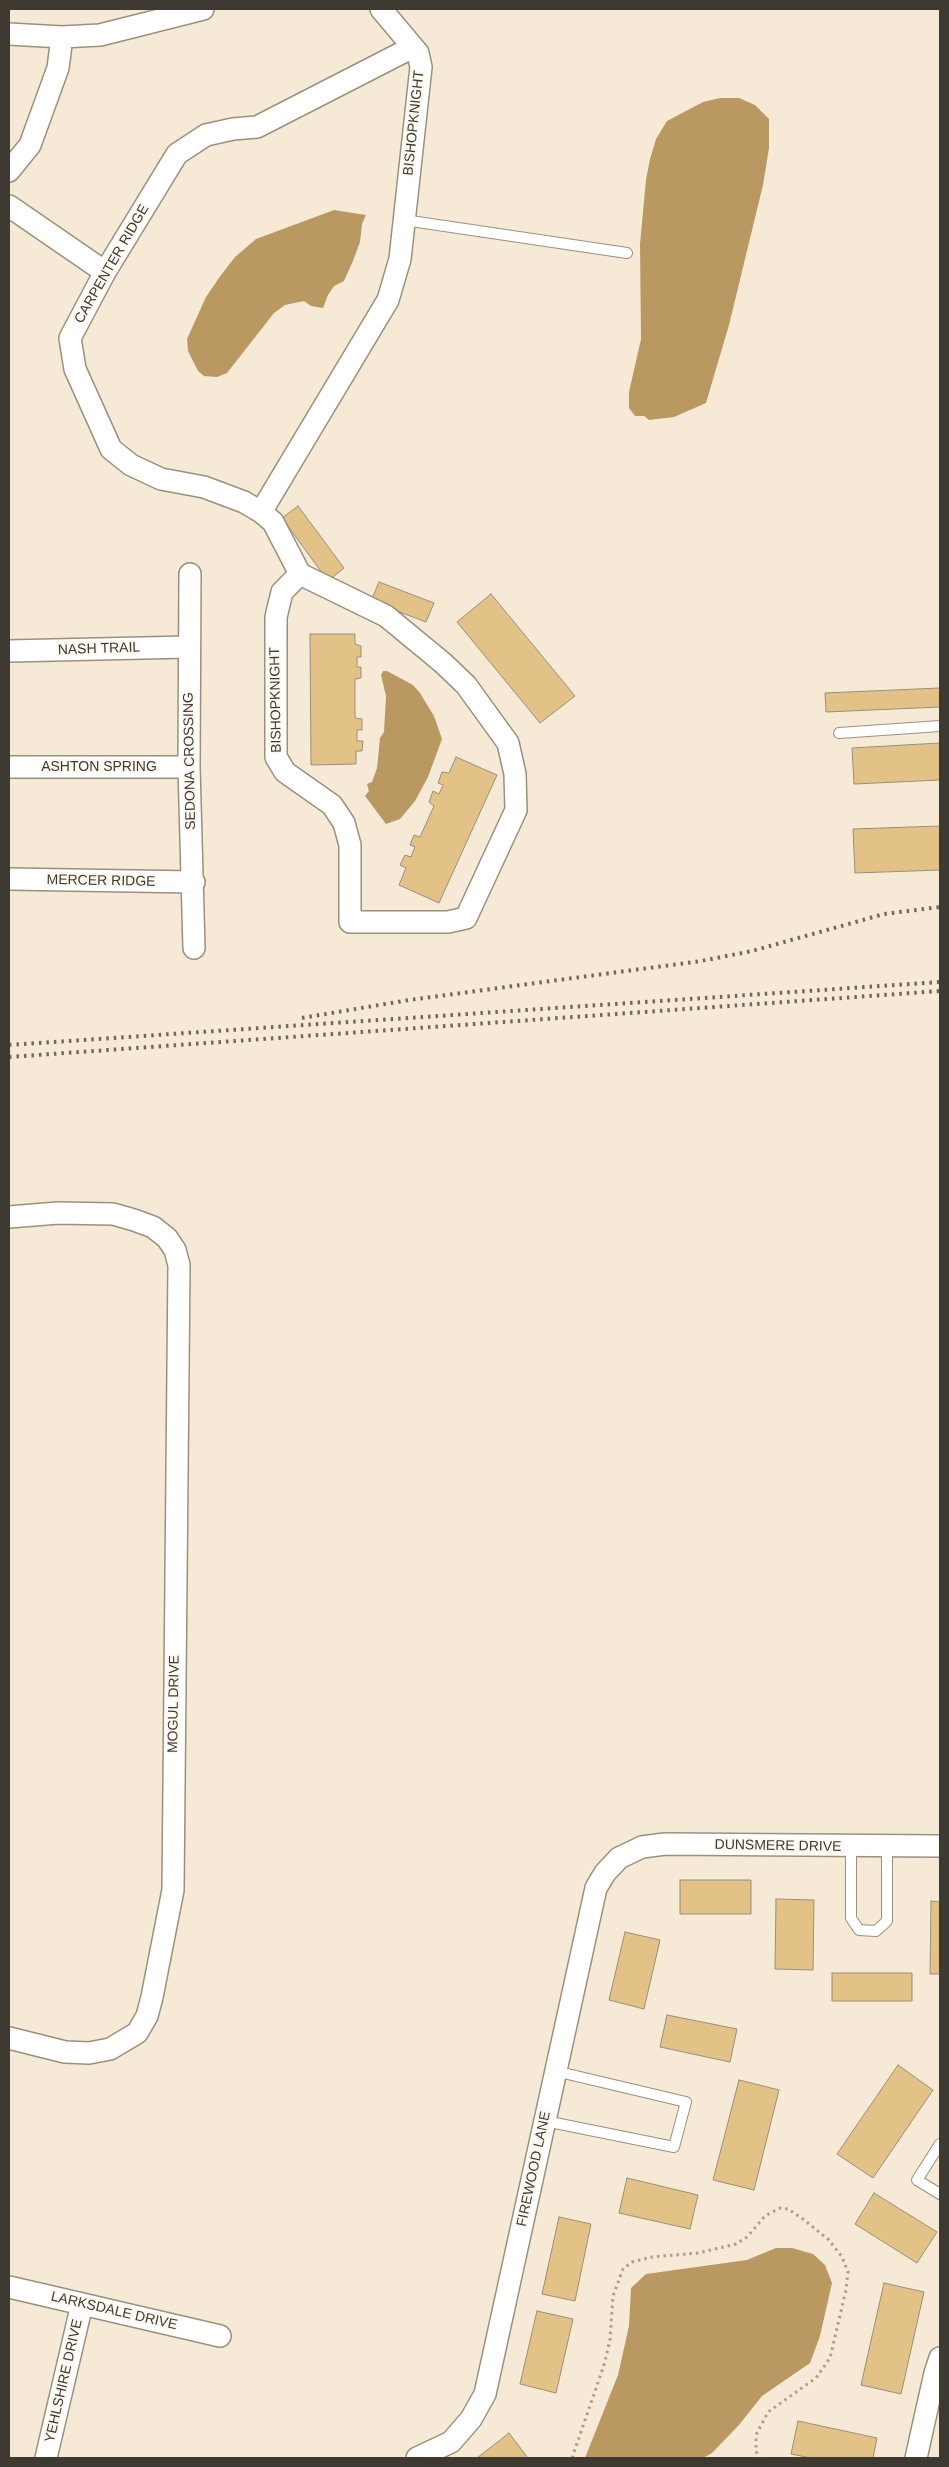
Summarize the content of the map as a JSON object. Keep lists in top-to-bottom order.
{
  "streets": {
    "street": [
      "BISHOPKNIGHT",
      "CARPENTER RIDGE",
      "NASH TRAIL",
      "SEDONA CROSSING",
      "ASHTON SPRING",
      "MERCER RIDGE",
      "MOGUL DRIVE",
      "DUNSMERE DRIVE",
      "FIREWOOD LANE",
      "LARKSDALE DRIVE",
      "YEHLSHIRE DRIVE"
    ]
  },
  "crossings": [
    ["BISHOPKNIGHT", "CARPENTER RIDGE"],
    ["NASH TRAIL", "SEDONA CROSSING"],
    ["SEDONA CROSSING", "ASHTON SPRING"],
    ["SEDONA CROSSING", "MERCER RIDGE"],
    ["DUNSMERE DRIVE", "FIREWOOD LANE"],
    ["LARKSDALE DRIVE", "YEHLSHIRE DRIVE"]
  ]
}
